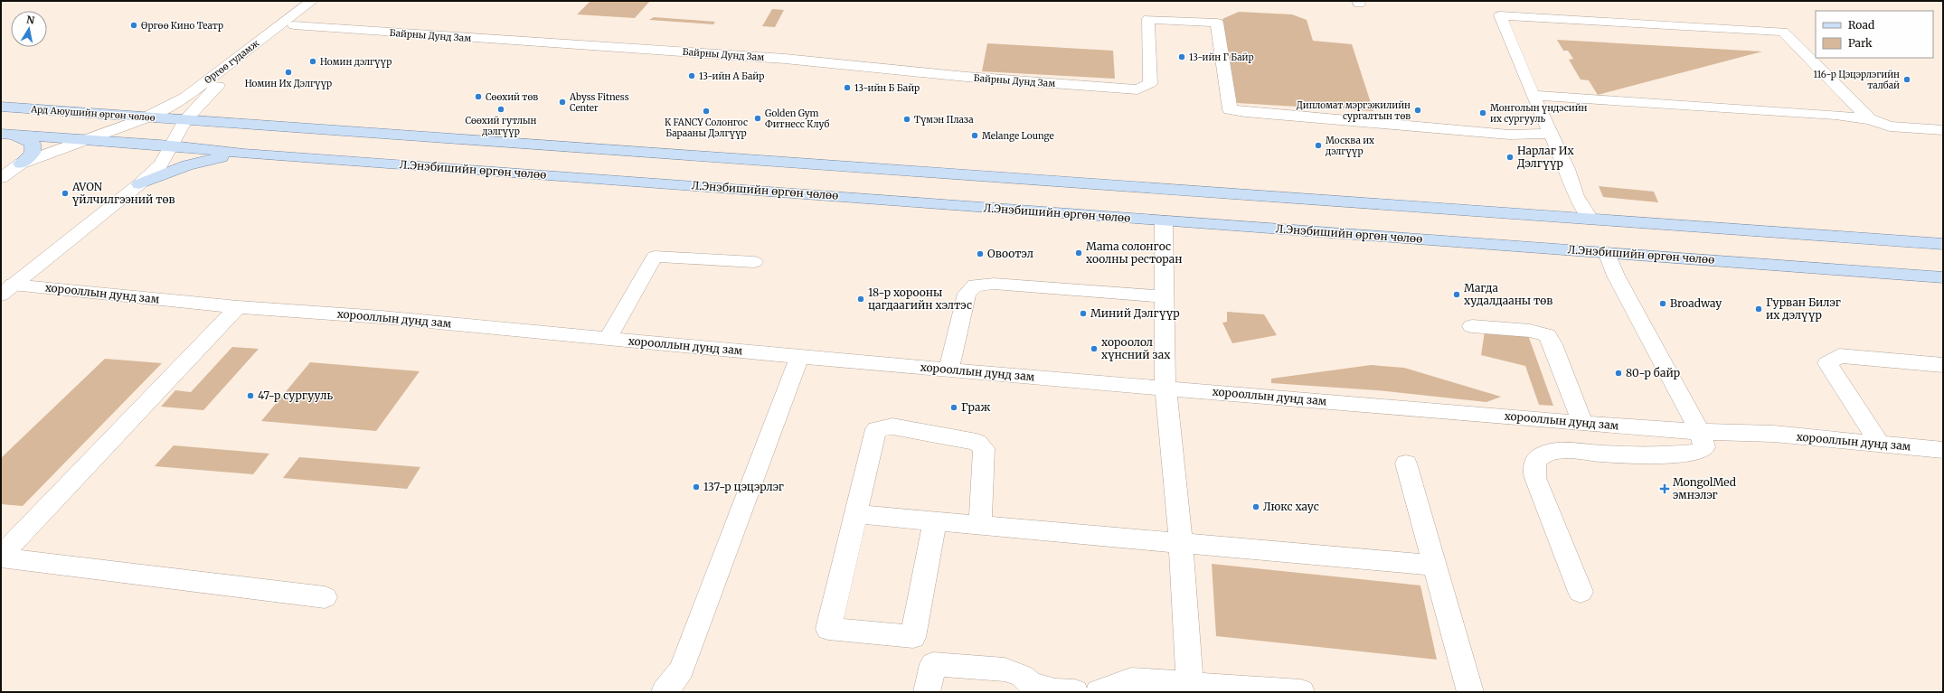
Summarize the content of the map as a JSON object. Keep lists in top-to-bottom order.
{
  "streets": {
    "main road": ["Ард Аюушийн өргөн чөлөө", "Л.Энэбишийн өргөн чөлөө"],
    "street": ["Байрны Дунд Зам", "Өргөө гудамж", "хорооллын дунд зам"]
  },
  "crossings": [
    ["Байрны Дунд Зам", "Өргөө гудамж"],
    ["Өргөө гудамж", "Ард Аюушийн өргөн чөлөө"],
    ["Өргөө гудамж", "Л.Энэбишийн өргөн чөлөө"],
    ["Өргөө гудамж", "хорооллын дунд зам"]
  ],
  "places": {
    "other": [
      "Өргөө Кино Театр",
      "13-ийн Г Байр",
      "Номин дэлгүүр",
      "Номин Их Дэлгүүр",
      "13-ийн А Байр",
      "116-р Цэцэрлэгийн талбай",
      "13-ийн Б Байр",
      "Сөөхий төв",
      "Abyss Fitness Center",
      "Сөөхий гутлын дэлгүүр",
      "Дипломат мэргэжилийн сургалтын төв",
      "K FANCY Солонгос Барааны Дэлгүүр",
      "Монголын үндэсийн их сургууль",
      "Golden Gym Фитнесс Клуб",
      "Түмэн Плаза",
      "Melange Lounge",
      "Москва их дэлгүүр",
      "Нарлаг Их Дэлгүүр",
      "AVON үйлчилгээний төв",
      "Mama солонгос хоолны ресторан",
      "Овоотэл",
      "Магда худалдааны төв",
      "18-р хорооны цагдаагийн хэлтэс",
      "Broadway",
      "Гурван Билэг их дэлүүр",
      "Миний Дэлгүүр",
      "хороолол хүнсний зах",
      "80-р байр",
      "47-р сургууль",
      "Граж",
      "137-р цэцэрлэг",
      "Люкс хаус"
    ],
    "health": ["MongolMed эмнэлэг"]
  },
  "legend": ["Road", "Park"],
  "north": "top"
}
